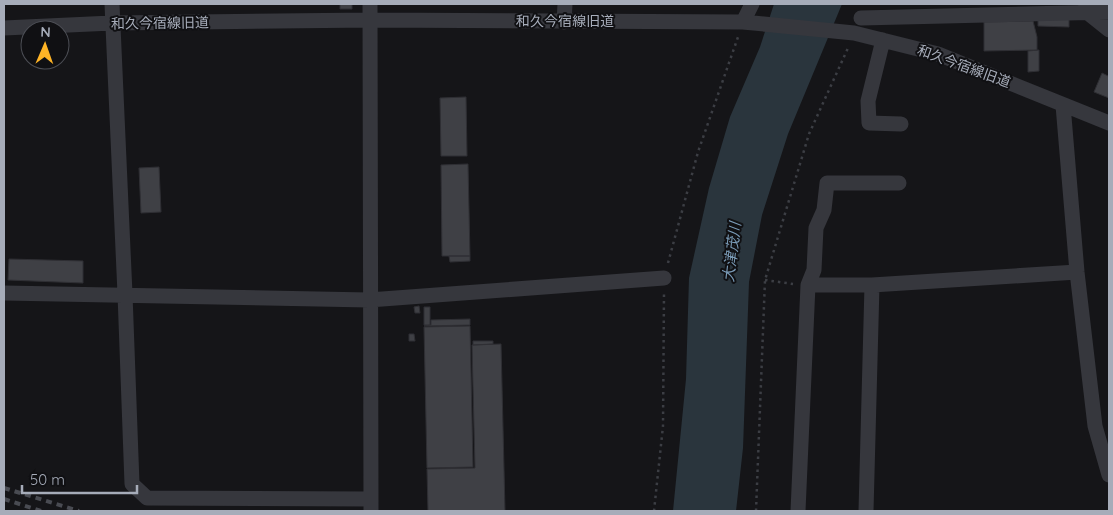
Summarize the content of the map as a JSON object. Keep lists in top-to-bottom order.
{
  "streets": {
    "street": ["和久今宿線旧道"]
  },
  "water": ["大津茂川"],
  "scale_bar": "50 m",
  "north": "top"
}
